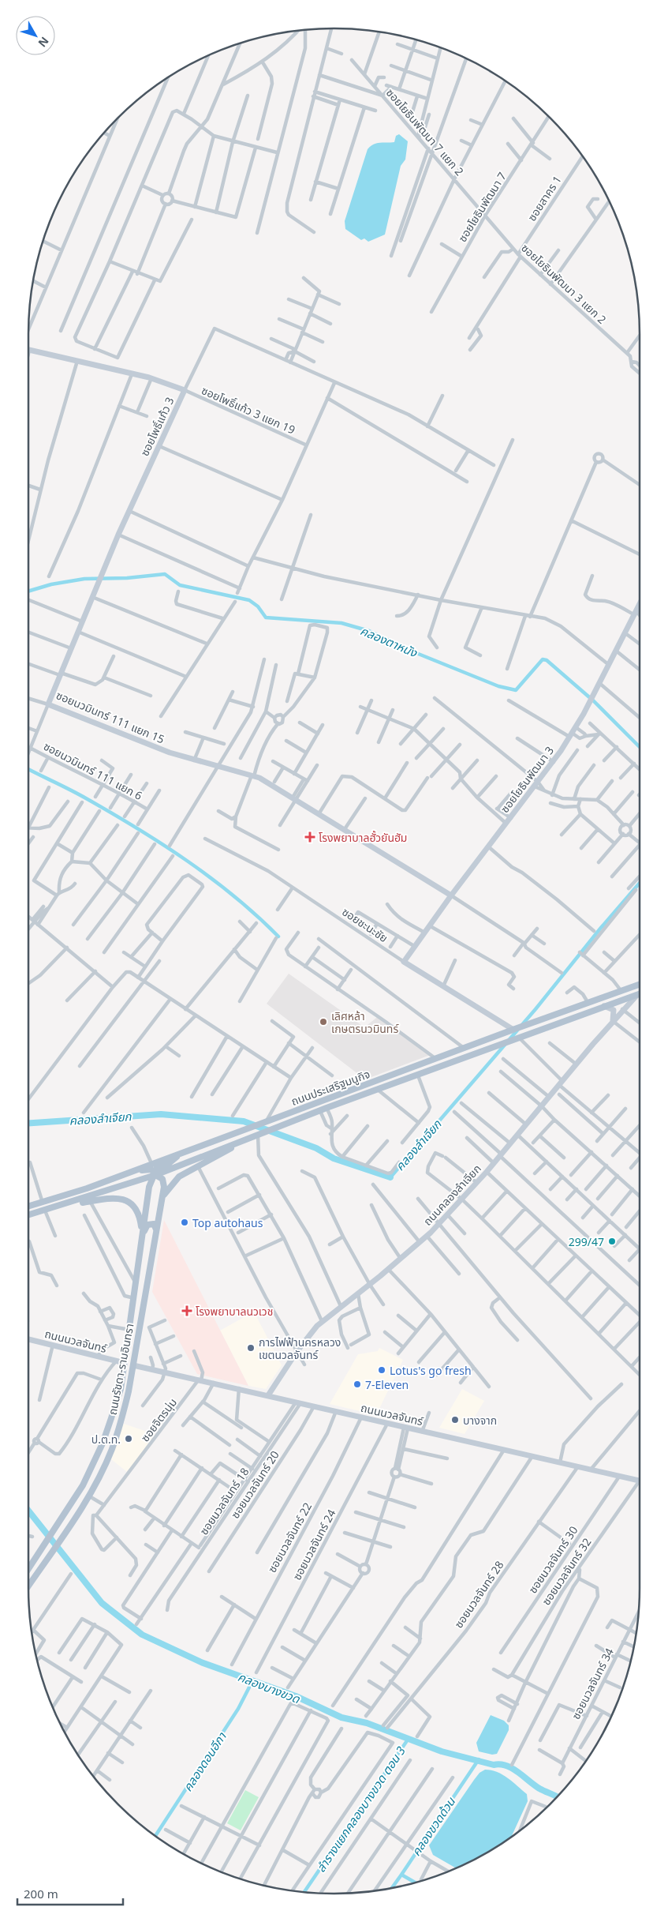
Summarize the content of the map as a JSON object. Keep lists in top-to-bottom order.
{
  "streets": {
    "main road": ["ถนนประเสริฐมนูกิจ", "ถนนรัชดา-รามอินทรา"],
    "street": [
      "ซอยโยธินพัฒนา 7 แยก 2",
      "ซอยสาคร 1",
      "ซอยโยธินพัฒนา 7",
      "ซอยโยธินพัฒนา 3 แยก 2",
      "ซอยโพธิ์แก้ว 3 แยก 19",
      "ซอยโพธิ์แก้ว 3",
      "ซอยนวมินทร์ 111 แยก 15",
      "ซอยนวมินทร์ 111 แยก 6",
      "ซอยโยธินพัฒนา 3",
      "ซอยชะนะชัย",
      "ถนนคลองลำเจียก",
      "ถนนนวลจันทร์",
      "ซอยจิตรนุ่ม",
      "ซอยนวลจันทร์ 20",
      "ซอยนวลจันทร์ 18",
      "ซอยนวลจันทร์ 22",
      "ซอยนวลจันทร์ 24",
      "ซอยนวลจันทร์ 30",
      "ซอยนวลจันทร์ 32",
      "ซอยนวลจันทร์ 28",
      "ซอยนวลจันทร์ 34"
    ]
  },
  "crossings": [
    ["ซอยโยธินพัฒนา 7 แยก 2", "ซอยโยธินพัฒนา 7"],
    ["ซอยโยธินพัฒนา 7 แยก 2", "ซอยโยธินพัฒนา 3 แยก 2"],
    ["ซอยสาคร 1", "ซอยโยธินพัฒนา 3 แยก 2"],
    ["ซอยโยธินพัฒนา 7", "ซอยโยธินพัฒนา 3 แยก 2"],
    ["ซอยโพธิ์แก้ว 3 แยก 19", "ซอยโพธิ์แก้ว 3"],
    ["ซอยโพธิ์แก้ว 3", "ซอยนวมินทร์ 111 แยก 15"],
    ["ซอยนวมินทร์ 111 แยก 15", "ซอยโยธินพัฒนา 3"],
    ["ซอยโยธินพัฒนา 3", "ซอยชะนะชัย"],
    ["ซอยชะนะชัย", "ถนนประเสริฐมนูกิจ"],
    ["ถนนประเสริฐมนูกิจ", "ถนนรัชดา-รามอินทรา"],
    ["ถนนคลองลำเจียก", "ถนนนวลจันทร์"],
    ["ถนนนวลจันทร์", "ถนนรัชดา-รามอินทรา"],
    ["ถนนนวลจันทร์", "ซอยจิตรนุ่ม"],
    ["ถนนนวลจันทร์", "ซอยนวลจันทร์ 20"],
    ["ถนนนวลจันทร์", "ซอยนวลจันทร์ 18"],
    ["ถนนนวลจันทร์", "ซอยนวลจันทร์ 22"],
    ["ถนนนวลจันทร์", "ซอยนวลจันทร์ 24"],
    ["ถนนนวลจันทร์", "ซอยนวลจันทร์ 30"],
    ["ถนนนวลจันทร์", "ซอยนวลจันทร์ 32"],
    ["ถนนนวลจันทร์", "ซอยนวลจันทร์ 28"]
  ],
  "water": [
    "คลองตาหนัง",
    "คลองลำเจียก",
    "คลองบางขวด",
    "คลองดอนอีกา",
    "ลำรางแยกคลองบางขวด ตอน 3",
    "คลองขวดด้วน"
  ],
  "places": {
    "health": ["โรงพยาบาลฮั้วยันฮัม", "โรงพยาบาลนวเวช"],
    "other": [
      "เลิศหล้า เกษตรนวมินทร์",
      "Top autohaus",
      "299/47",
      "การไฟฟ้านครหลวง เขตนวลจันทร์",
      "Lotus's go fresh",
      "7-Eleven",
      "บางจาก",
      "ป.ต.ท."
    ]
  },
  "scale_bar": "200 m",
  "north": "bottom right"
}
